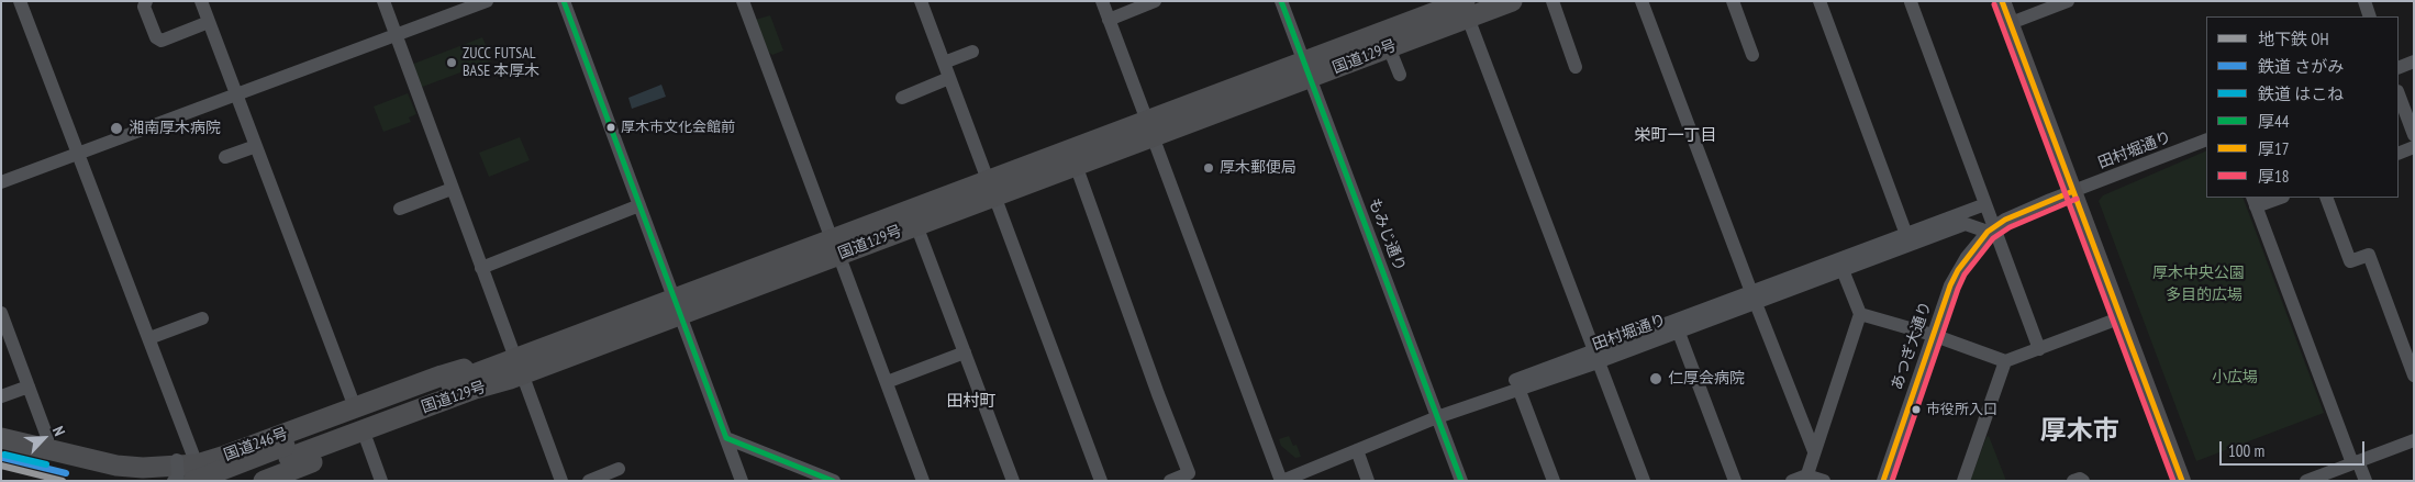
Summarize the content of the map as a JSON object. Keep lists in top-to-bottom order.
{
  "streets": {
    "highway": ["国道129号", "国道246号"],
    "street": ["田村堀通り", "もみじ通り", "あつぎ大通り"]
  },
  "crossings": [
    ["国道129号", "もみじ通り"],
    ["国道129号", "国道246号"],
    ["田村堀通り", "もみじ通り"],
    ["田村堀通り", "あつぎ大通り"]
  ],
  "districts": ["栄町一丁目", "田村町", "厚木市"],
  "parks": ["厚木中央公園", "多目的広場", "小広場"],
  "places": [
    "ZUCC FUTSAL BASE 本厚木",
    "厚木市文化会館前",
    "湘南厚木病院",
    "厚木郵便局",
    "仁厚会病院",
    "市役所入口"
  ],
  "lines": [
    "transit line 厚44",
    "transit line 厚17",
    "transit line 厚18",
    "rail line はこね",
    "rail line さがみ",
    "metro line OH"
  ],
  "legend": [
    "地下鉄 OH",
    "鉄道 さがみ",
    "鉄道 はこね",
    "厚44",
    "厚17",
    "厚18"
  ],
  "scale_bar": "100 m",
  "north": "top right"
}
